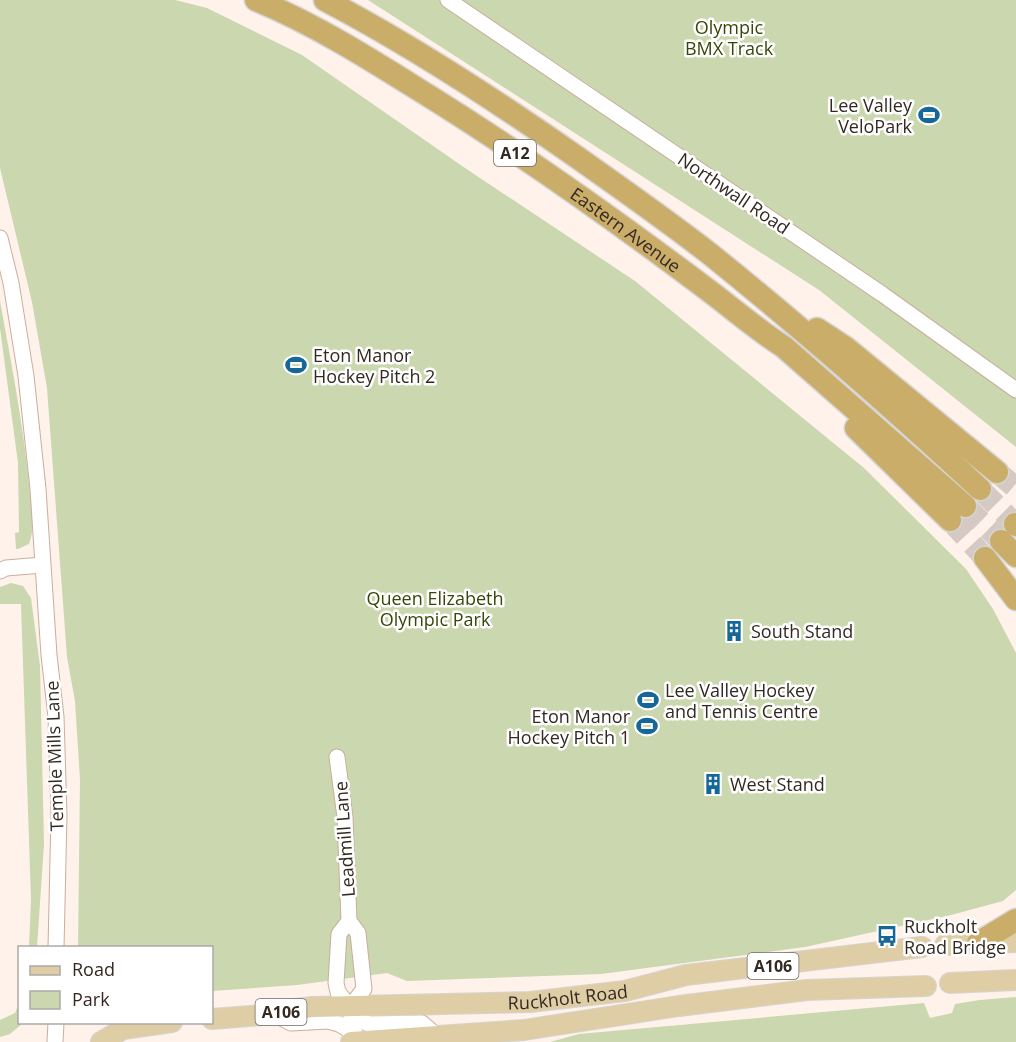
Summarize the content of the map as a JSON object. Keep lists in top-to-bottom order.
{
  "streets": {
    "highway": ["A12", "Eastern Avenue"],
    "main road": ["A106", "Ruckholt Road"],
    "street": ["Northwall Road", "Temple Mills Lane", "Leadmill Lane"]
  },
  "crossings": [
    ["A12", "Eastern Avenue"],
    ["Leadmill Lane", "Ruckholt Road"]
  ],
  "parks": ["Olympic BMX Track", "Queen Elizabeth Olympic Park"],
  "places": {
    "sports": [
      "Lee Valley VeloPark",
      "Eton Manor Hockey Pitch 2",
      "Lee Valley Hockey and Tennis Centre",
      "Eton Manor Hockey Pitch 1"
    ],
    "building": ["South Stand", "West Stand"],
    "bus stop": ["Ruckholt Road Bridge"]
  },
  "legend": ["Road", "Park"]
}
